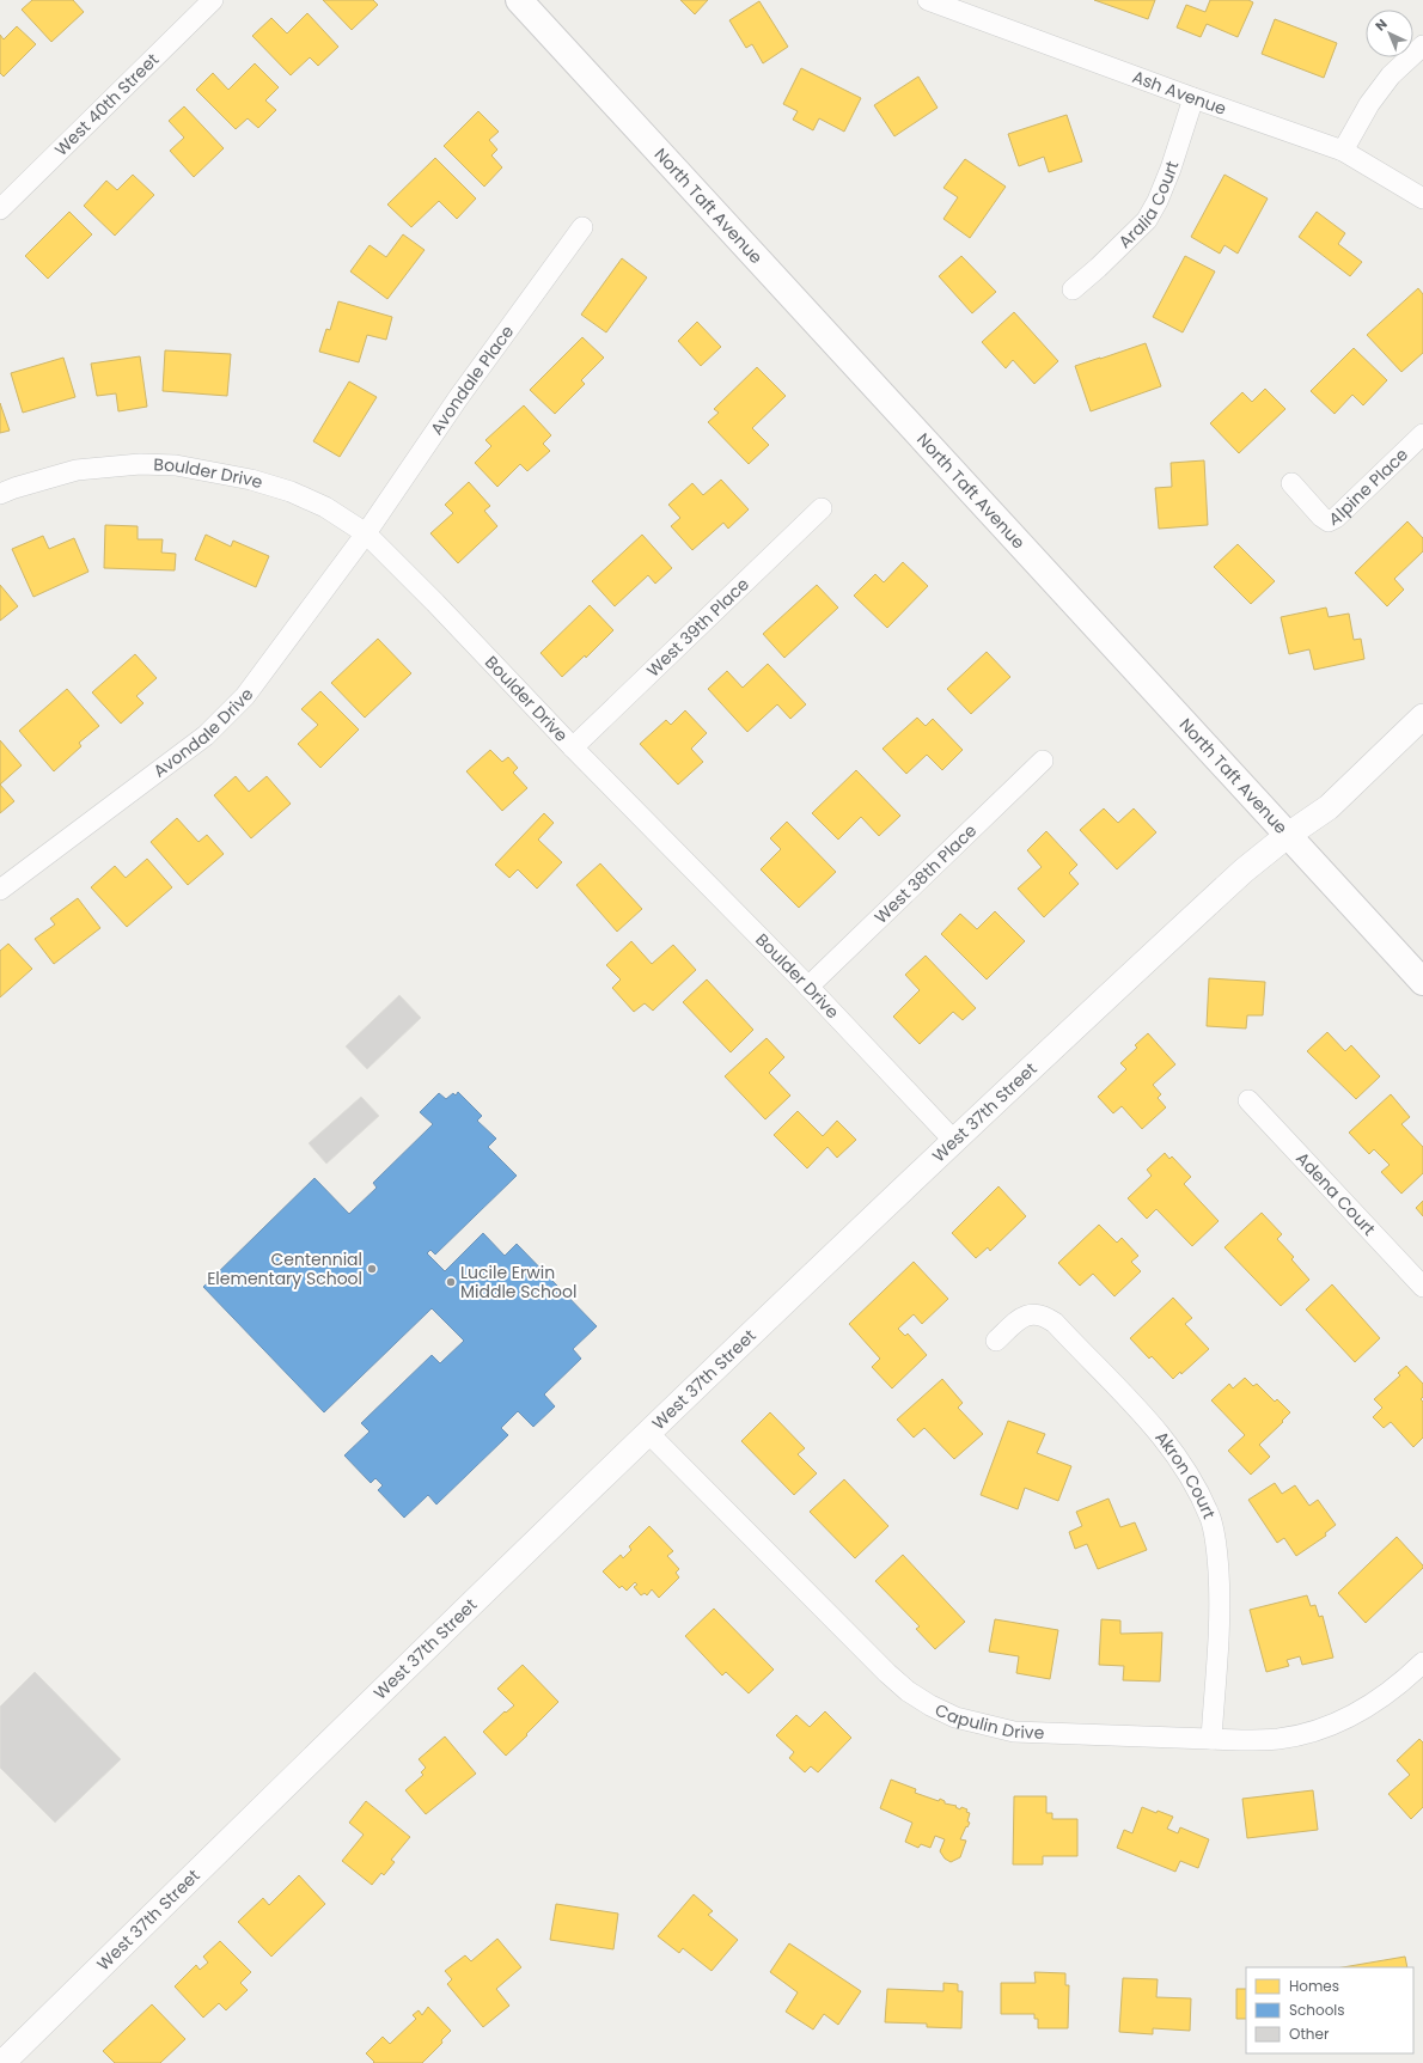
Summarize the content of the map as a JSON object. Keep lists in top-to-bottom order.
{
  "streets": {
    "main road": ["North Taft Avenue"],
    "street": [
      "Ash Avenue",
      "West 40th Street",
      "Aralia Court",
      "Avondale Place",
      "Boulder Drive",
      "Alpine Place",
      "West 39th Place",
      "Avondale Drive",
      "West 38th Place",
      "West 37th Street",
      "Adena Court",
      "Akron Court",
      "Capulin Drive"
    ]
  },
  "crossings": [
    ["Ash Avenue", "Aralia Court"],
    ["North Taft Avenue", "West 37th Street"],
    ["Avondale Place", "Boulder Drive"],
    ["Avondale Place", "Avondale Drive"],
    ["Boulder Drive", "West 39th Place"],
    ["Boulder Drive", "Avondale Drive"],
    ["Boulder Drive", "West 38th Place"],
    ["Boulder Drive", "West 37th Street"],
    ["West 37th Street", "Capulin Drive"],
    ["Akron Court", "Capulin Drive"]
  ],
  "places": ["Centennial Elementary School", "Lucile Erwin Middle School"],
  "legend": ["Homes", "Schools", "Other"],
  "north": "top left"
}
